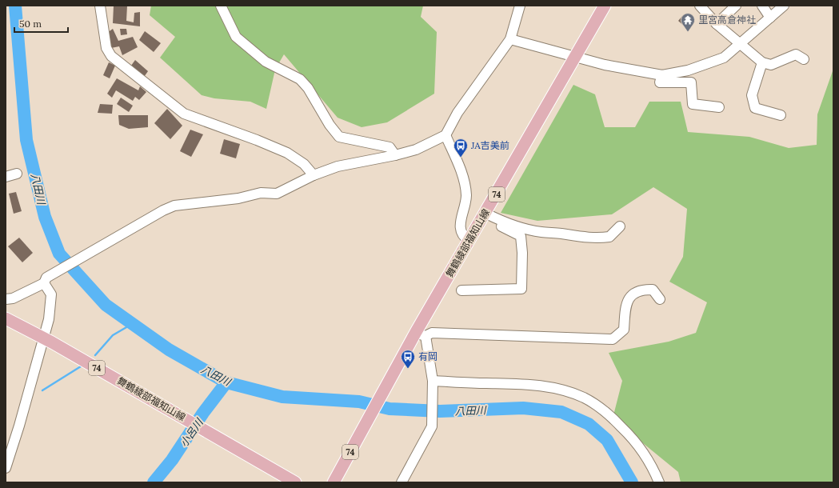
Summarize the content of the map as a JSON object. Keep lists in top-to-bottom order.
{
  "streets": {
    "main road": ["74", "舞鶴綾部福知山線"]
  },
  "water": ["八田川", "小呂川"],
  "places": {
    "temple": ["里宮高倉神社"],
    "bus stop": ["JA吉美前", "有岡"]
  },
  "scale_bar": "50 m"
}
